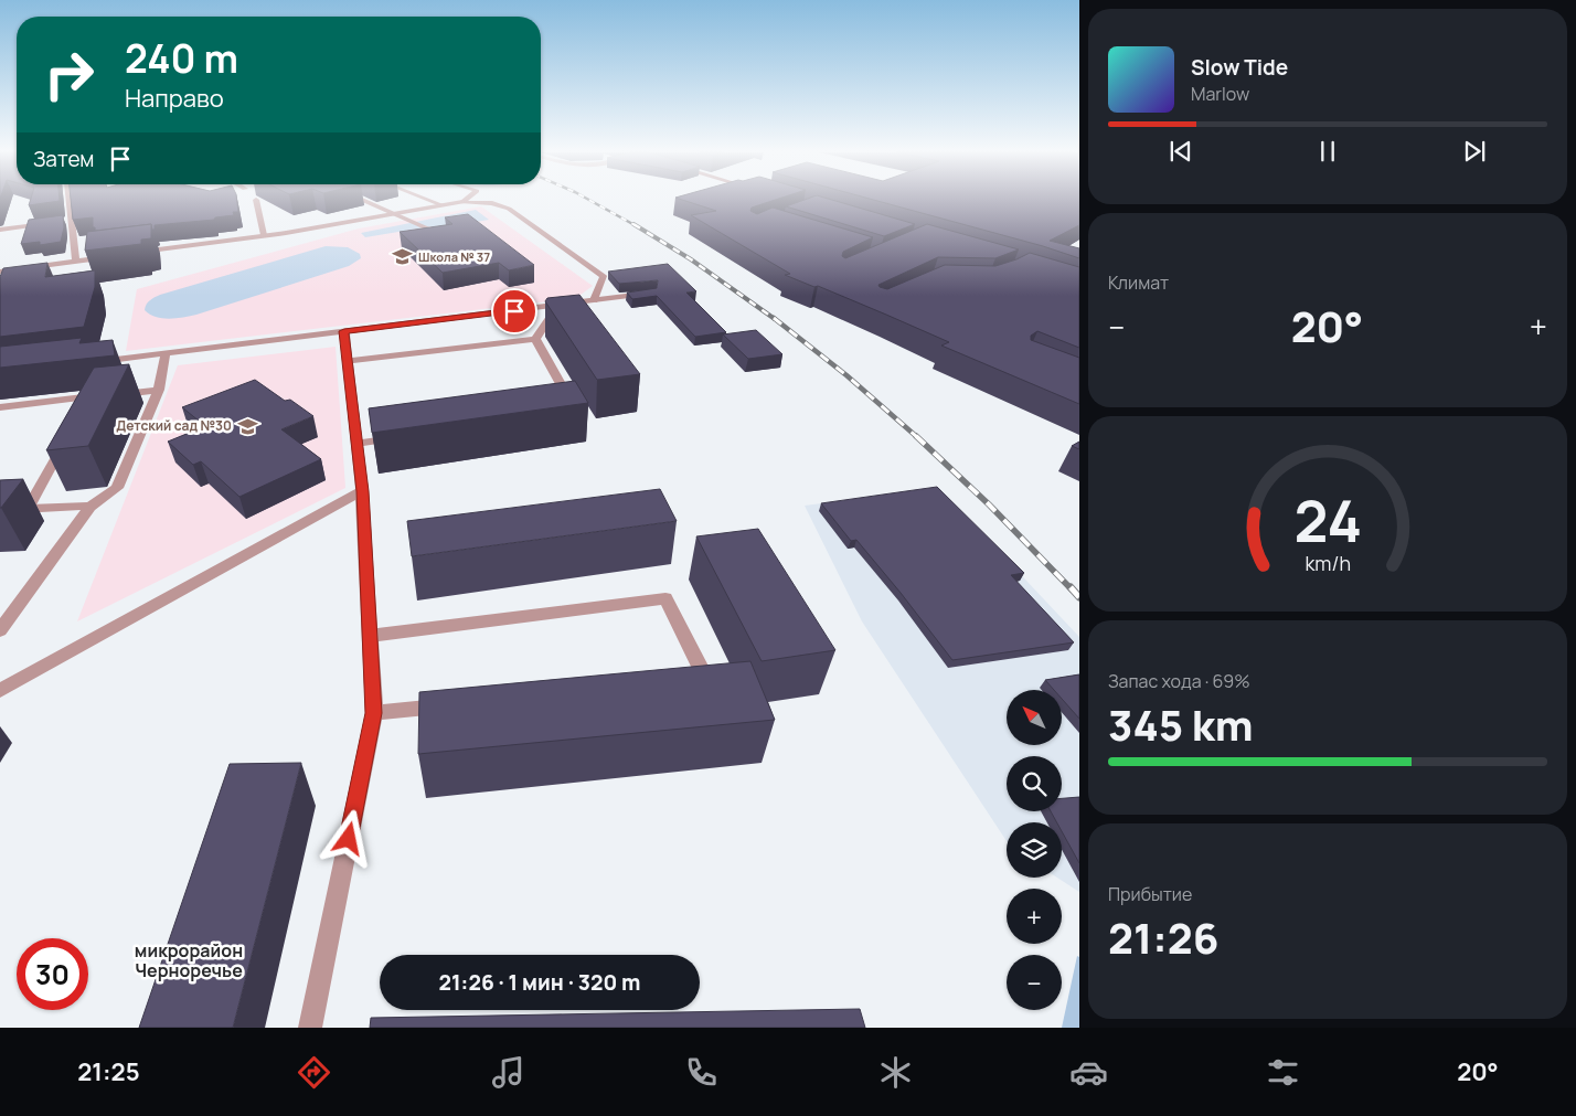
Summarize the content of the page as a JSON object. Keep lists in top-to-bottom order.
{
  "districts": ["микрорайон Черноречье"],
  "places": {
    "school or university": ["Школа № 37", "Детский сад №30"]
  },
  "north": "top left",
  "page": {
    "turn": ["240 m", "Направо"],
    "song": ["Slow Tide", "Marlow"],
    "then": "Затем",
    "tile": [
      "Климат",
      ["Запас хода · 69%", "345 km"],
      ["Прибытие", "21:26"]
    ],
    "heat": ["−", "20°", "+"],
    "map_buttons": ["+", "−"],
    "limit": "30",
    "trip": "21:26 · 1 мин · 320 m",
    "tabs": ["21:25", "20°"],
    "gauge": ["24", "km/h"]
  }
}
